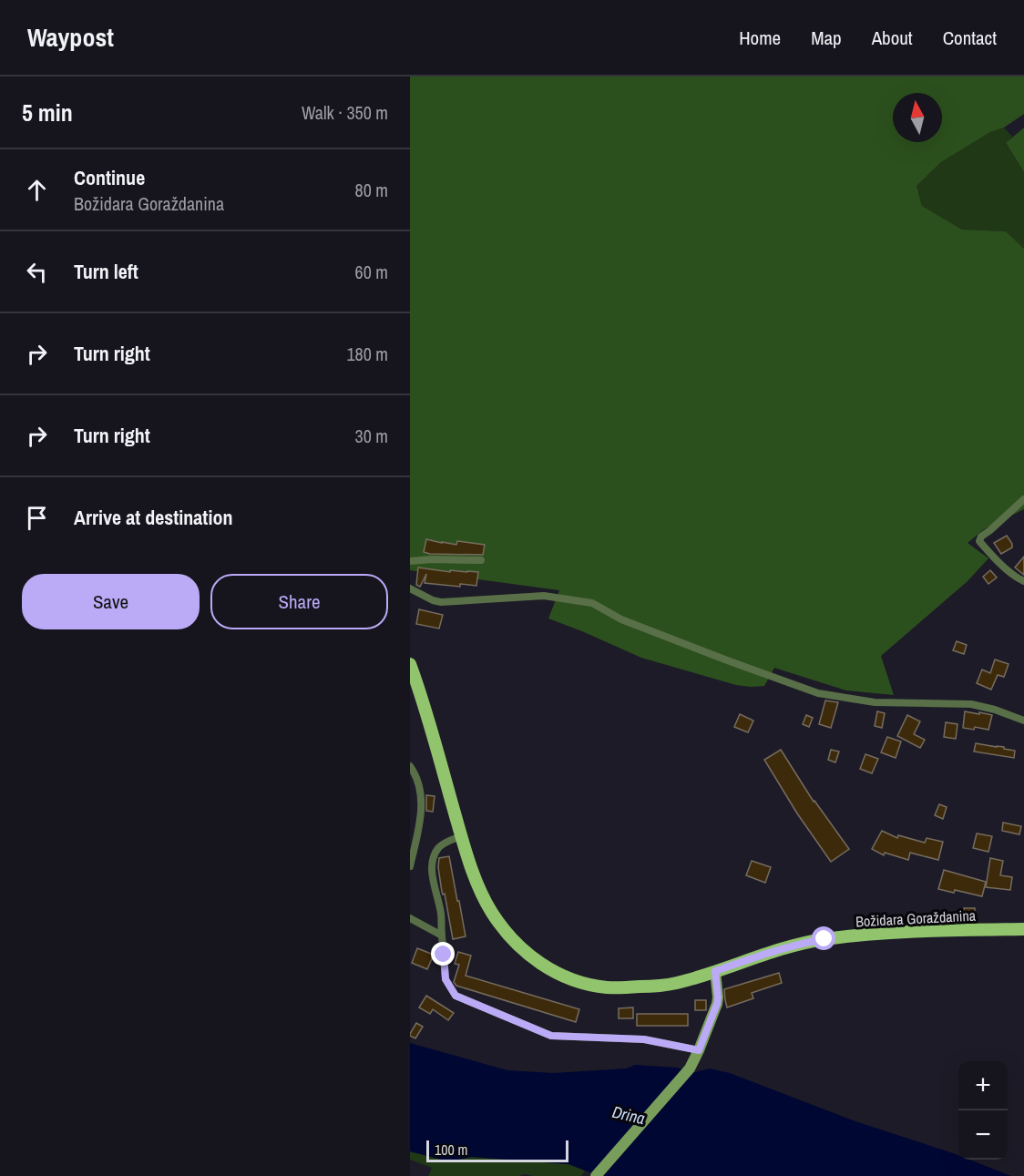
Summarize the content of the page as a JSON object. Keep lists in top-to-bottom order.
{
  "streets": {
    "main road": ["Božidara Goraždanina"]
  },
  "water": ["Drina"],
  "scale_bar": "100 m",
  "north": "top",
  "page": {
    "header": "Waypost",
    "nav": [
      "Home",
      "Map",
      "About",
      "Contact"
    ],
    "heading": ["5 min", "Walk · 350 m"],
    "list": [
      ["Continue", "Božidara Goraždanina", "80 m"],
      ["Turn left", "60 m"],
      ["Turn right", "180 m"],
      ["Turn right", "30 m"],
      "Arrive at destination"
    ],
    "buttons": ["Save", "Share"],
    "map_buttons": ["+", "−"],
    "scale": "100 m"
  }
}
